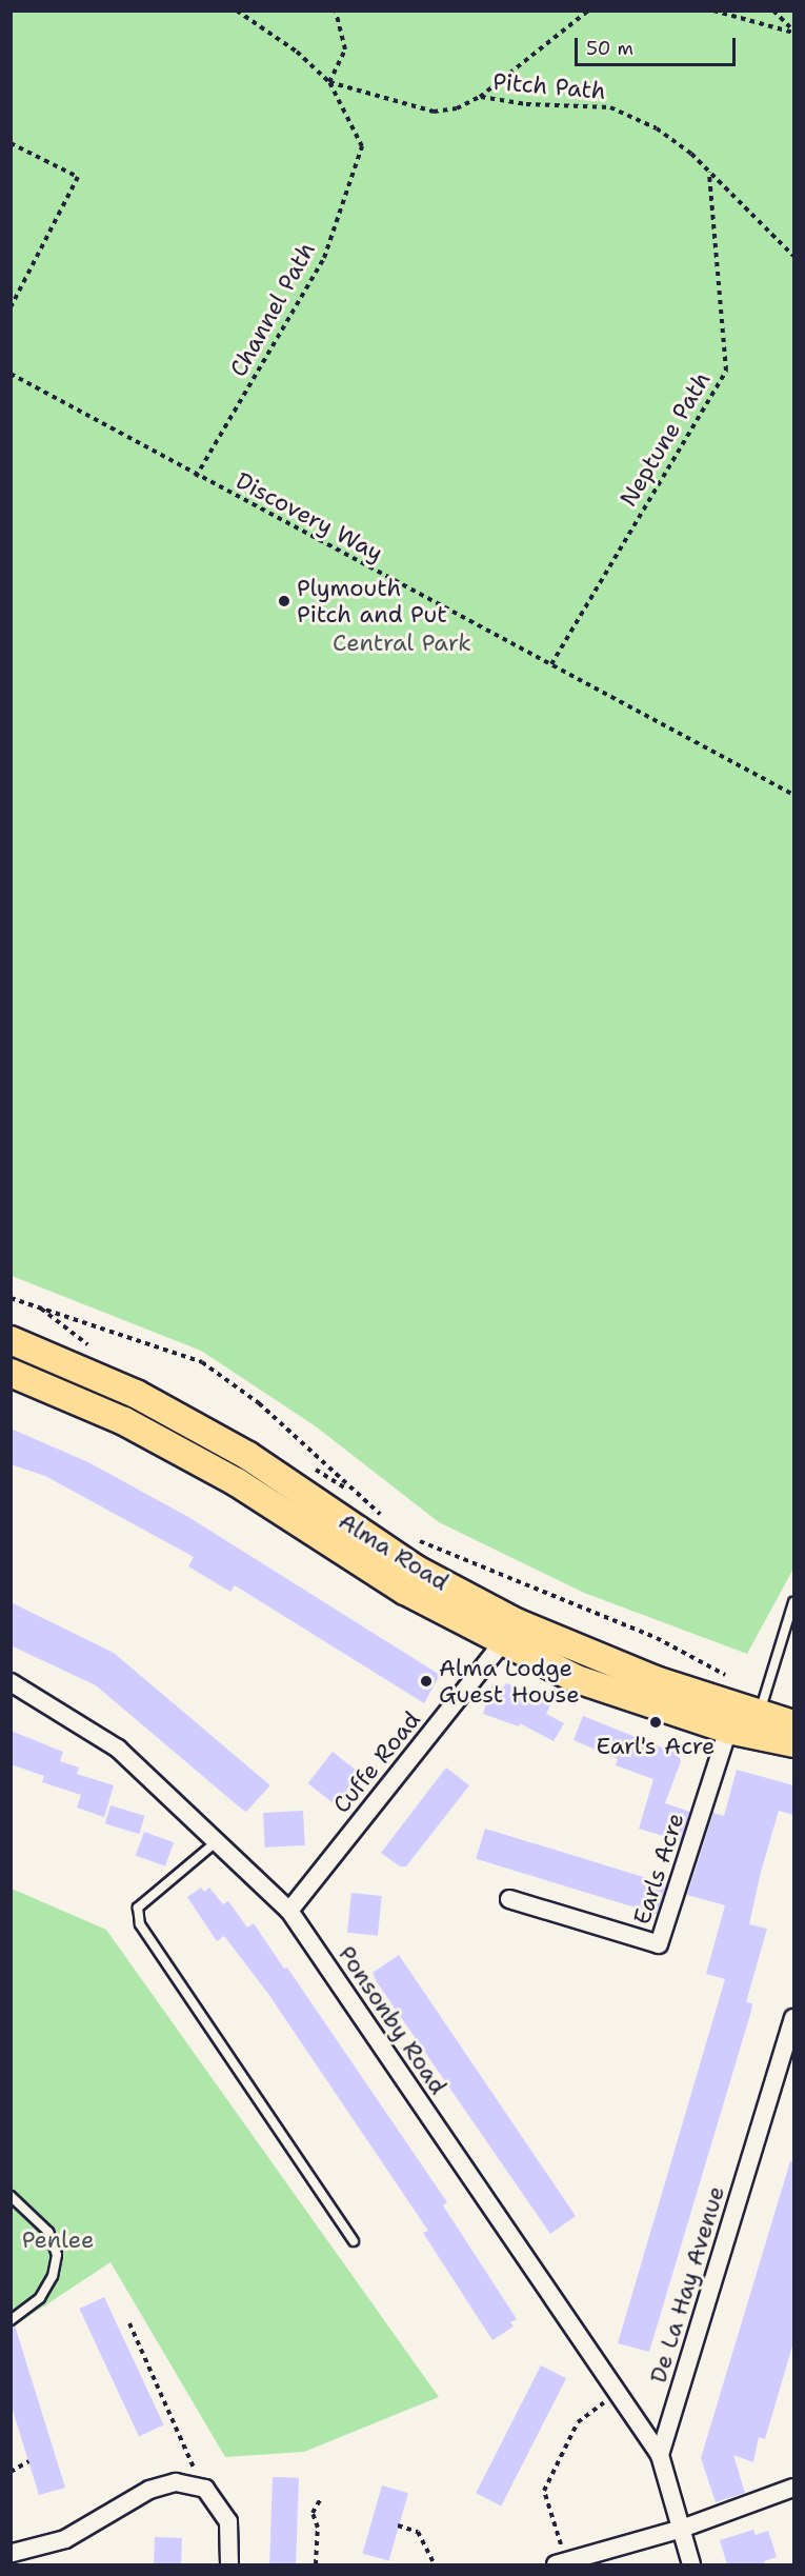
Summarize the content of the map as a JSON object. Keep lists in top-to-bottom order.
{
  "streets": {
    "main road": ["Alma Road"],
    "street": [
      "Cuffe Road",
      "Earls Acre",
      "Ponsonby Road",
      "De La Hay Avenue"
    ],
    "path": [
      "Pitch Path",
      "Channel Path",
      "Neptune Path",
      "Discovery Way"
    ]
  },
  "crossings": [
    ["Pitch Path", "Neptune Path"],
    ["Channel Path", "Discovery Way"],
    ["Neptune Path", "Discovery Way"],
    ["Alma Road", "Cuffe Road"],
    ["Alma Road", "Earls Acre"],
    ["Cuffe Road", "Ponsonby Road"],
    ["Ponsonby Road", "De La Hay Avenue"]
  ],
  "parks": ["Central Park", "Penlee"],
  "places": ["Plymouth Pitch and Put", "Alma Lodge Guest House", "Earl's Acre"],
  "scale_bar": "50 m"
}
